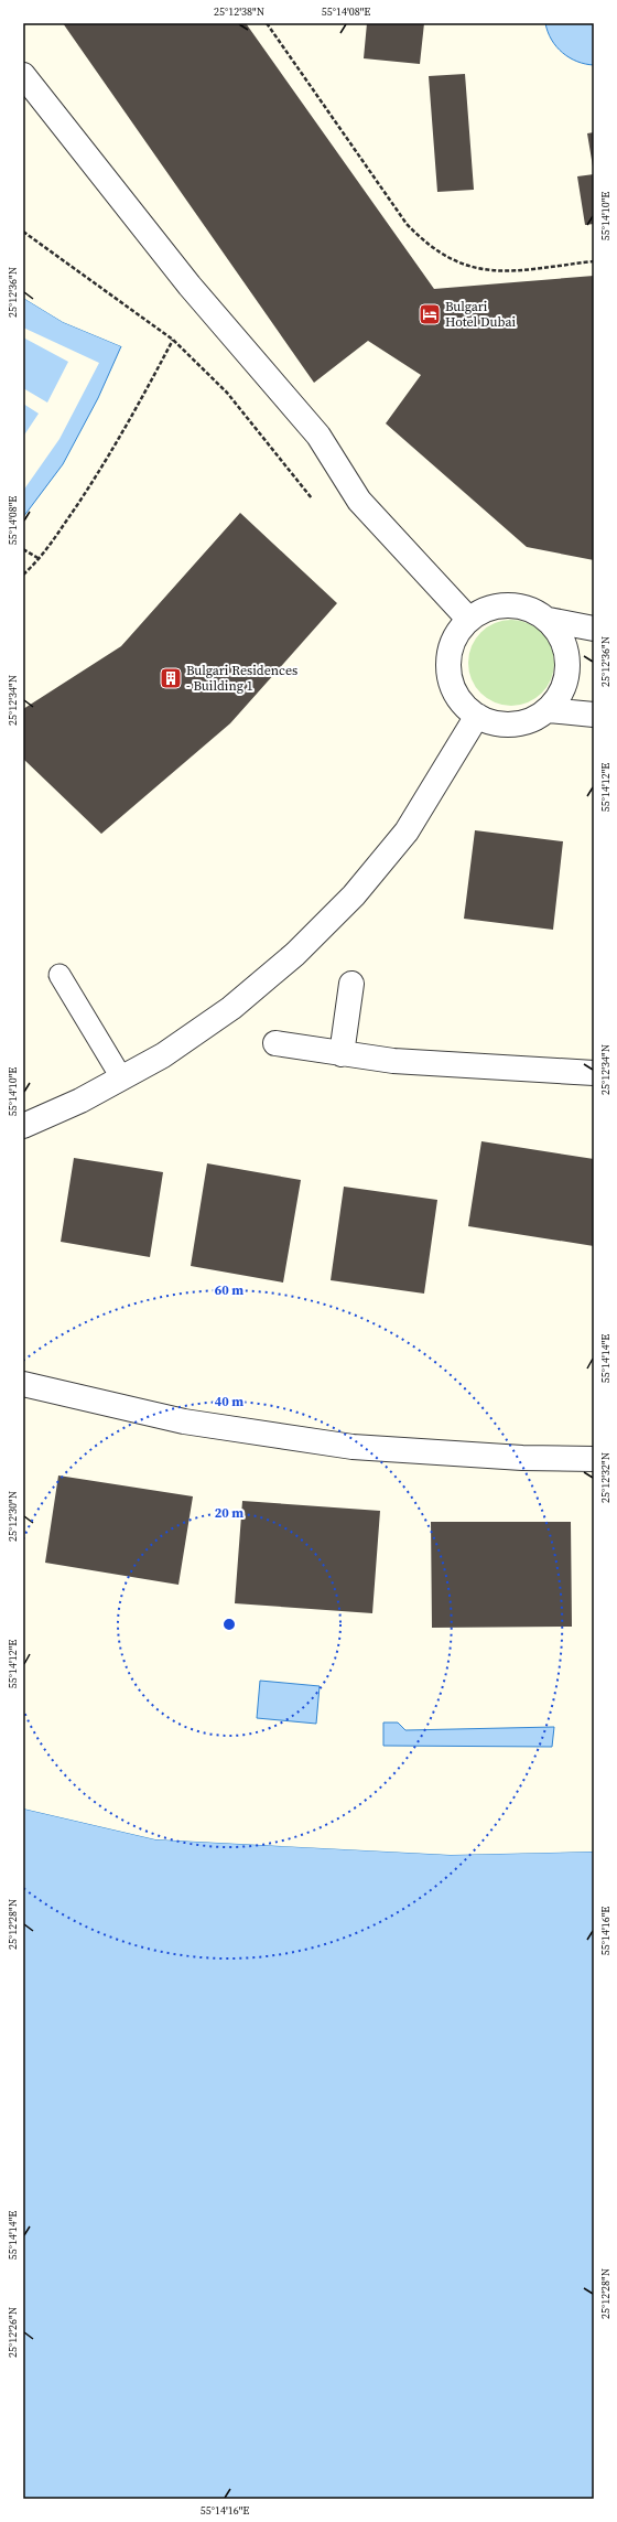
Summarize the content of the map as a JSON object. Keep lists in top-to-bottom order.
{
  "places": {
    "hotel": ["Bulgari Hotel Dubai"],
    "building": ["Bulgari Residences - Building 1"]
  },
  "coordinates": [
    "25°12'38\"N",
    "55°14'08\"E",
    "55°14'10\"E",
    "25°12'36\"N",
    "25°12'34\"N",
    "55°14'12\"E",
    "55°14'14\"E",
    "25°12'32\"N",
    "25°12'30\"N",
    "25°12'28\"N",
    "55°14'16\"E",
    "25°12'26\"N"
  ],
  "rings": ["60 m", "40 m", "20 m"]
}
